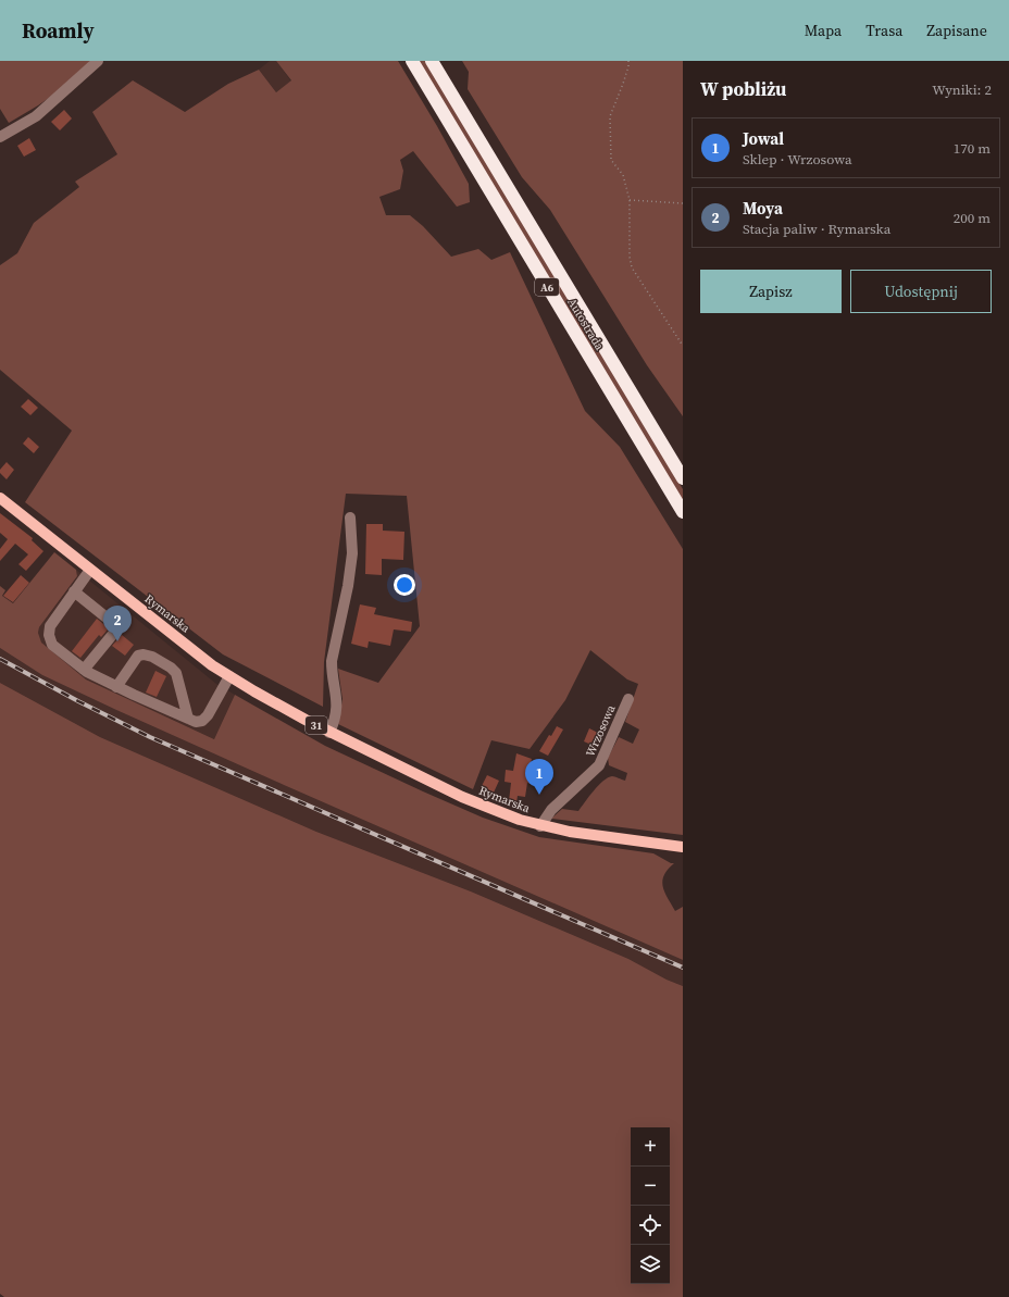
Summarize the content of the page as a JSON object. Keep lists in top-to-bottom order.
{
  "streets": {
    "highway": ["A6", "Autostrada"],
    "main road": ["Rymarska", "31"],
    "street": ["Wrzosowa"]
  },
  "crossings": [
    ["Rymarska", "Wrzosowa"]
  ],
  "page": {
    "header": "Roamly",
    "nav": ["Mapa", "Trasa", "Zapisane"],
    "heading": ["W pobliżu", "Wyniki: 2"],
    "list": [
      {
        "mark": "1",
        "name": "Jowal",
        "note": "Sklep · Wrzosowa",
        "value": "170 m"
      },
      {
        "mark": "2",
        "name": "Moya",
        "note": "Stacja paliw · Rymarska",
        "value": "200 m"
      }
    ],
    "buttons": ["Zapisz", "Udostępnij"],
    "pins": ["2", "1"],
    "map_buttons": ["+", "−"]
  }
}
